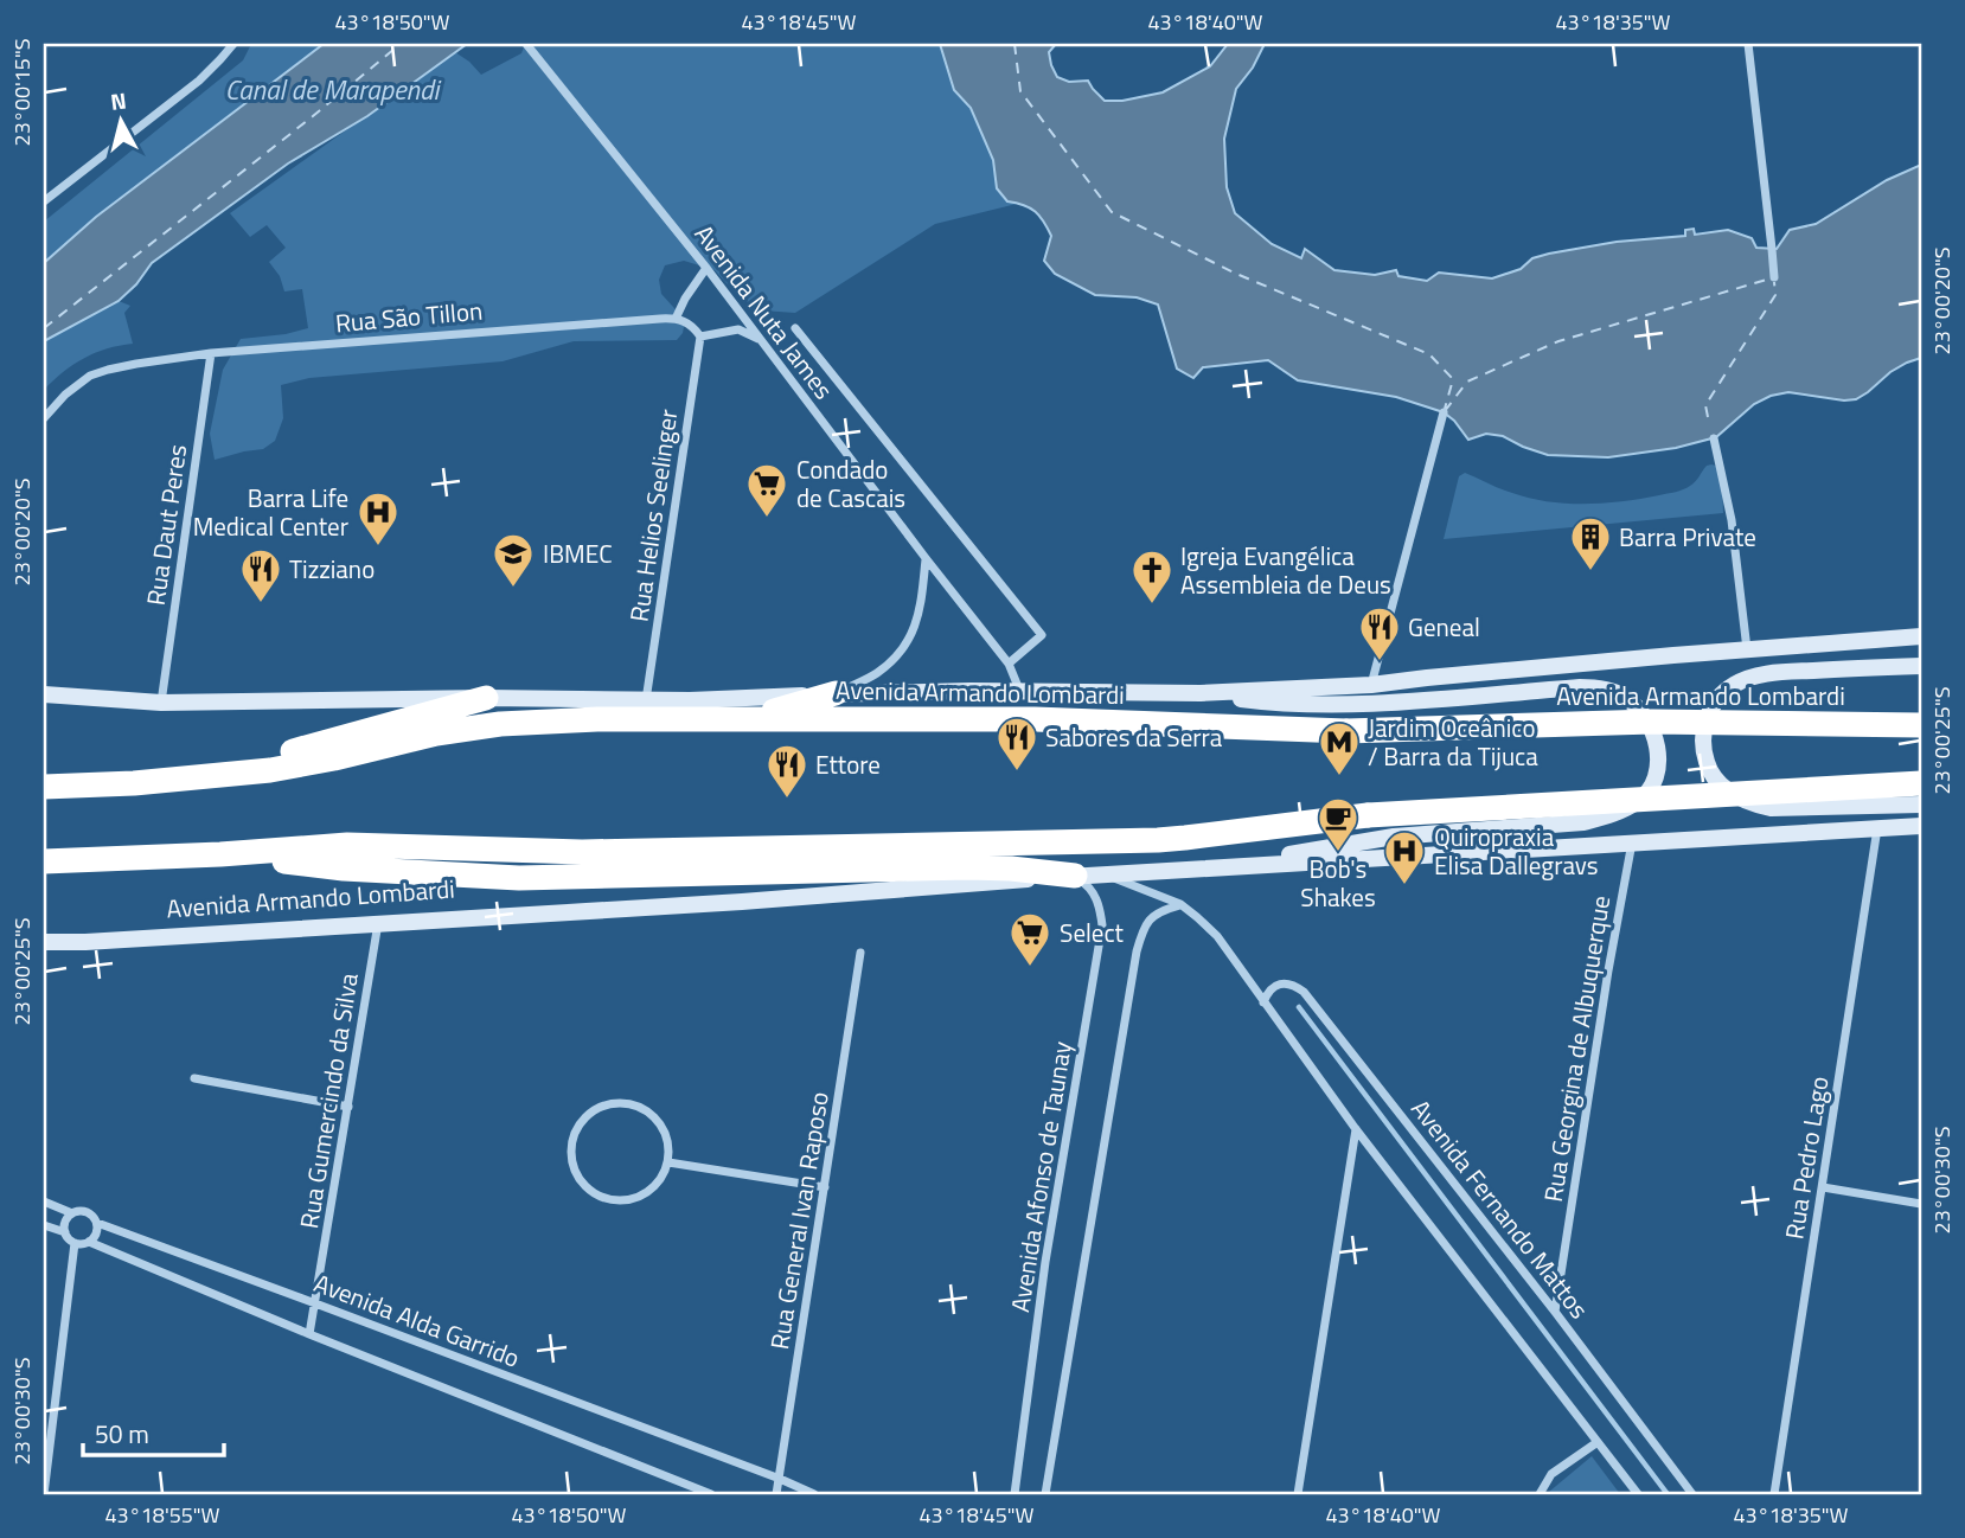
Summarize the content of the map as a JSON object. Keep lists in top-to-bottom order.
{
  "streets": {
    "highway": ["Avenida Armando Lombardi"],
    "street": [
      "Avenida Nuta James",
      "Rua São Tillon",
      "Rua Helios Seelinger",
      "Rua Daut Peres",
      "Rua Georgina de Albuquerque",
      "Rua Gumercindo da Silva",
      "Rua Pedro Lago",
      "Avenida Afonso de Taunay",
      "Avenida Fernando Mattos",
      "Rua General Ivan Raposo",
      "Avenida Alda Garrido"
    ]
  },
  "crossings": [
    ["Avenida Nuta James", "Avenida Armando Lombardi"],
    ["Rua São Tillon", "Rua Daut Peres"],
    ["Rua Helios Seelinger", "Avenida Armando Lombardi"],
    ["Rua Daut Peres", "Avenida Armando Lombardi"],
    ["Avenida Armando Lombardi", "Rua Georgina de Albuquerque"],
    ["Avenida Armando Lombardi", "Rua Gumercindo da Silva"],
    ["Avenida Armando Lombardi", "Rua Pedro Lago"],
    ["Avenida Armando Lombardi", "Avenida Afonso de Taunay"],
    ["Rua Georgina de Albuquerque", "Avenida Fernando Mattos"],
    ["Rua Gumercindo da Silva", "Avenida Alda Garrido"],
    ["Rua General Ivan Raposo", "Avenida Alda Garrido"]
  ],
  "water": ["Canal de Marapendi"],
  "places": {
    "supermarket": ["Condado de Cascais", "Select"],
    "hospital": ["Barra Life Medical Center", "Quiropraxia Elisa Dallegravs"],
    "building": ["Barra Private"],
    "school or university": ["IBMEC"],
    "restaurant": [
      "Tizziano",
      "Geneal",
      "Sabores da Serra",
      "Ettore"
    ],
    "church": ["Igreja Evangélica Assembleia de Deus"],
    "metro station": ["Jardim Oceânico / Barra da Tijuca"],
    "cafe": ["Bob's Shakes"]
  },
  "scale_bar": "50 m",
  "north": "top",
  "coordinates": [
    "43°18'50\"W",
    "43°18'45\"W",
    "43°18'40\"W",
    "43°18'35\"W",
    "23°00'15\"S",
    "23°00'20\"S",
    "23°00'25\"S",
    "23°00'30\"S",
    "43°18'55\"W"
  ]
}
